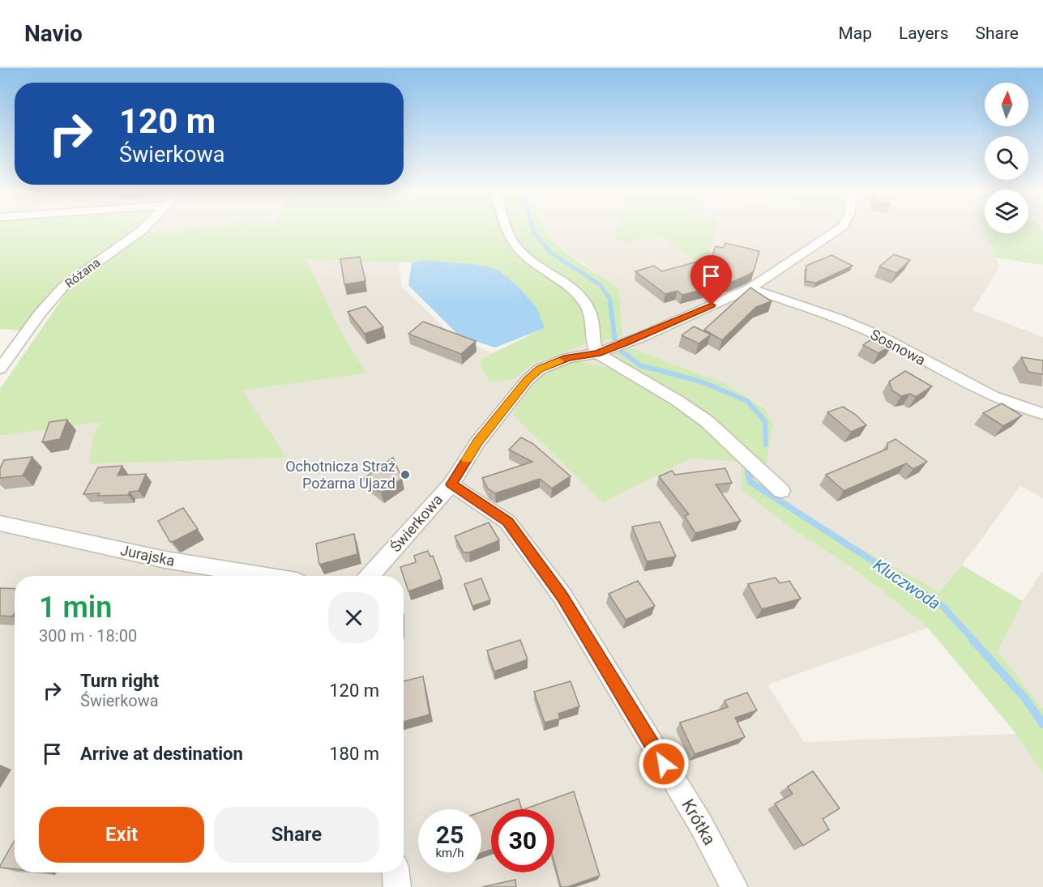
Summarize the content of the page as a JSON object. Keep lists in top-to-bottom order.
{
  "streets": {
    "street": [
      "Różana",
      "Sosnowa",
      "Świerkowa",
      "Jurajska",
      "Krótka"
    ]
  },
  "crossings": [
    ["Sosnowa", "Świerkowa"],
    ["Świerkowa", "Krótka"]
  ],
  "water": ["Kluczwoda"],
  "places": ["Ochotnicza Straż Pożarna Ujazd"],
  "north": "top",
  "page": {
    "header": "Navio",
    "nav": ["Map", "Layers", "Share"],
    "turn": ["120 m", "Świerkowa"],
    "heading": ["1 min", "300 m · 18:00"],
    "list": [
      {
        "name": "Turn right",
        "note": "Świerkowa",
        "value": "120 m"
      },
      {
        "name": "Arrive at destination",
        "value": "180 m"
      }
    ],
    "buttons": ["Exit", "Share"],
    "speed": "25 km/h",
    "limit": "30"
  }
}
